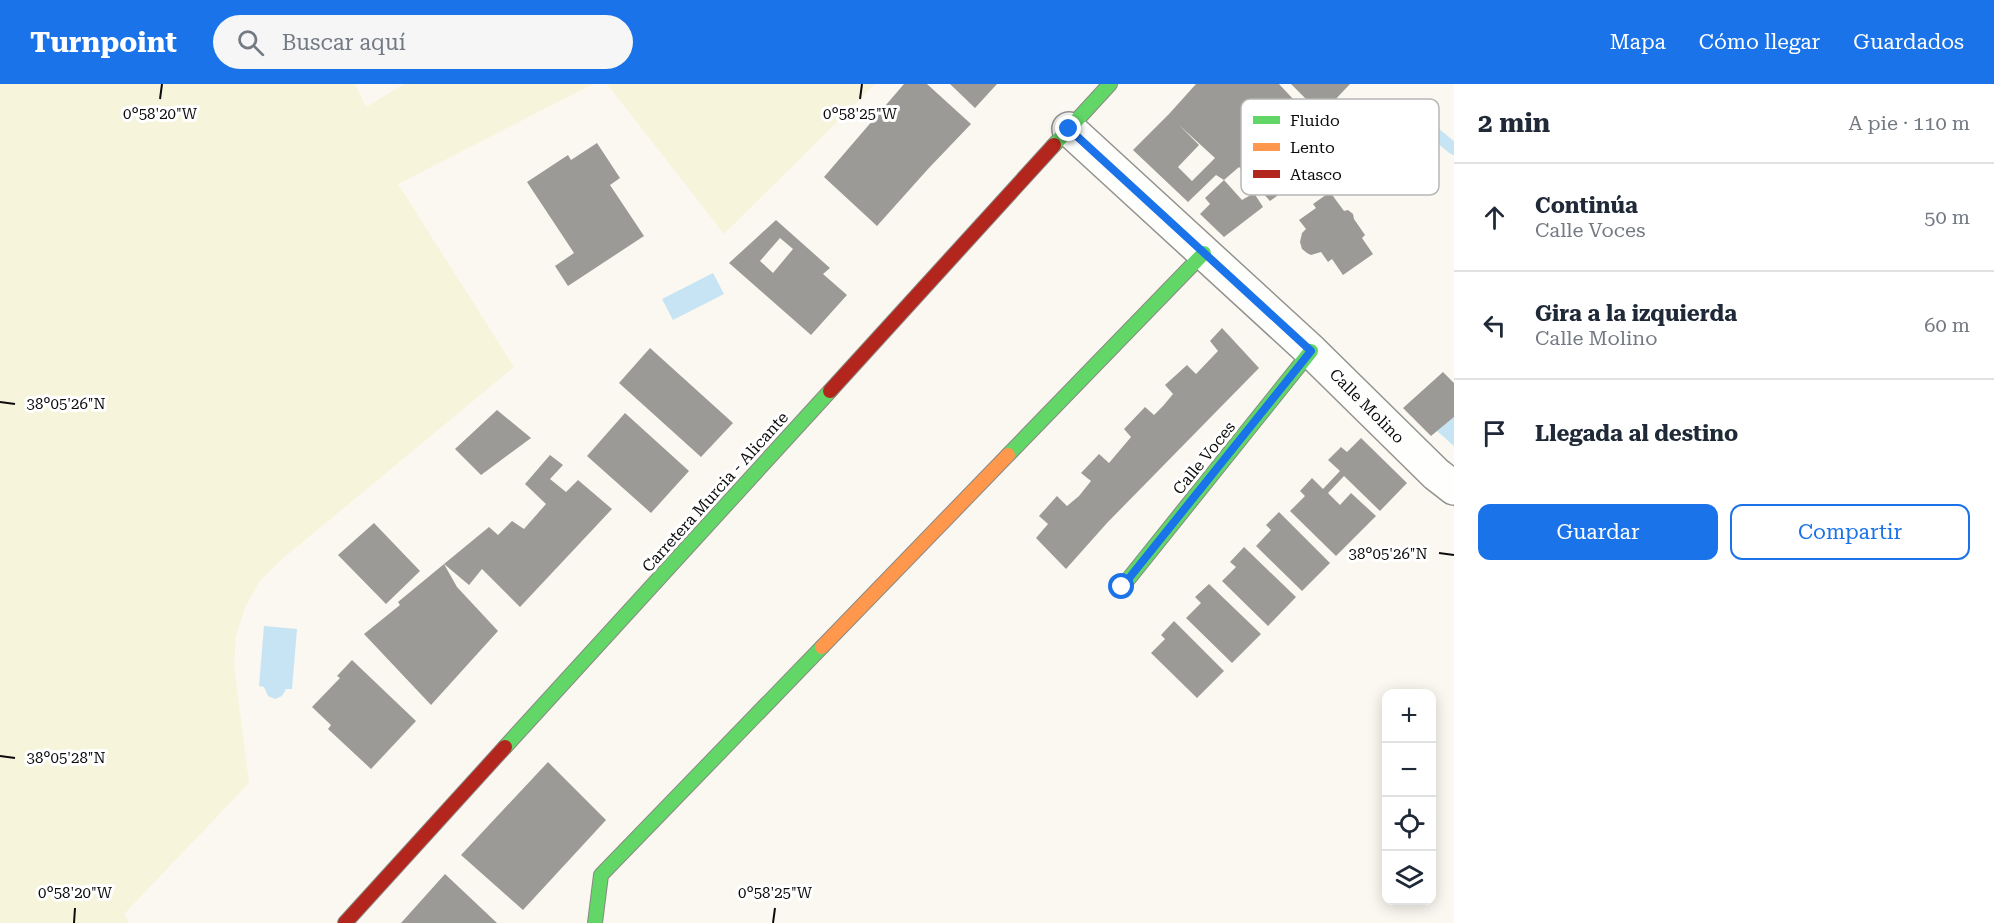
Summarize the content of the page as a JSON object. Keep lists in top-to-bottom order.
{
  "streets": {
    "main road": ["Calle Voces", "Carretera Murcia - Alicante"],
    "street": ["Calle Molino"]
  },
  "crossings": [
    ["Calle Molino", "Calle Voces"],
    ["Calle Molino", "Carretera Murcia - Alicante"]
  ],
  "legend": ["Fluido", "Lento", "Atasco"],
  "page": {
    "header": "Turnpoint",
    "search": "Buscar aquí",
    "nav": ["Mapa", "Cómo llegar", "Guardados"],
    "heading": ["2 min", "A pie · 110 m"],
    "list": [
      ["Continúa", "Calle Voces", "50 m"],
      ["Gira a la izquierda", "Calle Molino", "60 m"],
      "Llegada al destino"
    ],
    "buttons": ["Guardar", "Compartir"],
    "map_buttons": ["+", "−"]
  },
  "coordinates": [
    "0°58'20\"W",
    "0°58'25\"W",
    "38°05'26\"N",
    "38°05'28\"N"
  ]
}
